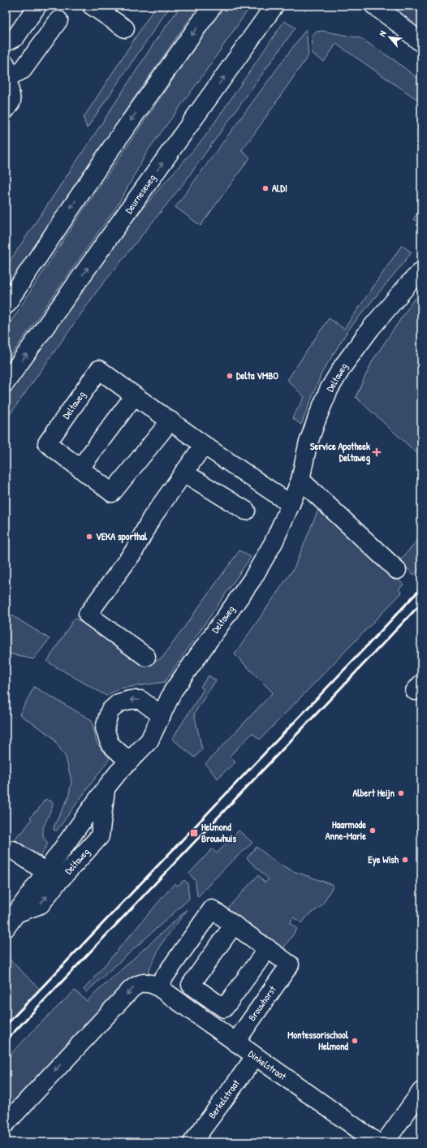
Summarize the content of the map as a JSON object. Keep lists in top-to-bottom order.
{
  "streets": {
    "street": [
      "Deurneseweg",
      "Deltaweg",
      "Brouwhorst",
      "Dinkelstraat",
      "Berkelstraat"
    ]
  },
  "crossings": [
    ["Brouwhorst", "Dinkelstraat"],
    ["Dinkelstraat", "Berkelstraat"]
  ],
  "one_way": ["Dinkelstraat"],
  "places": {
    "other": [
      "ALDI",
      "Delta VMBO",
      "VEKA sporthal",
      "Albert Heijn",
      "Haarmode Anne-Marie",
      "Eye Wish",
      "Montessorischool Helmond"
    ],
    "health": ["Service Apotheek Deltaweg"],
    "transit": ["Helmond Brouwhuis"]
  },
  "north": "top left"
}
